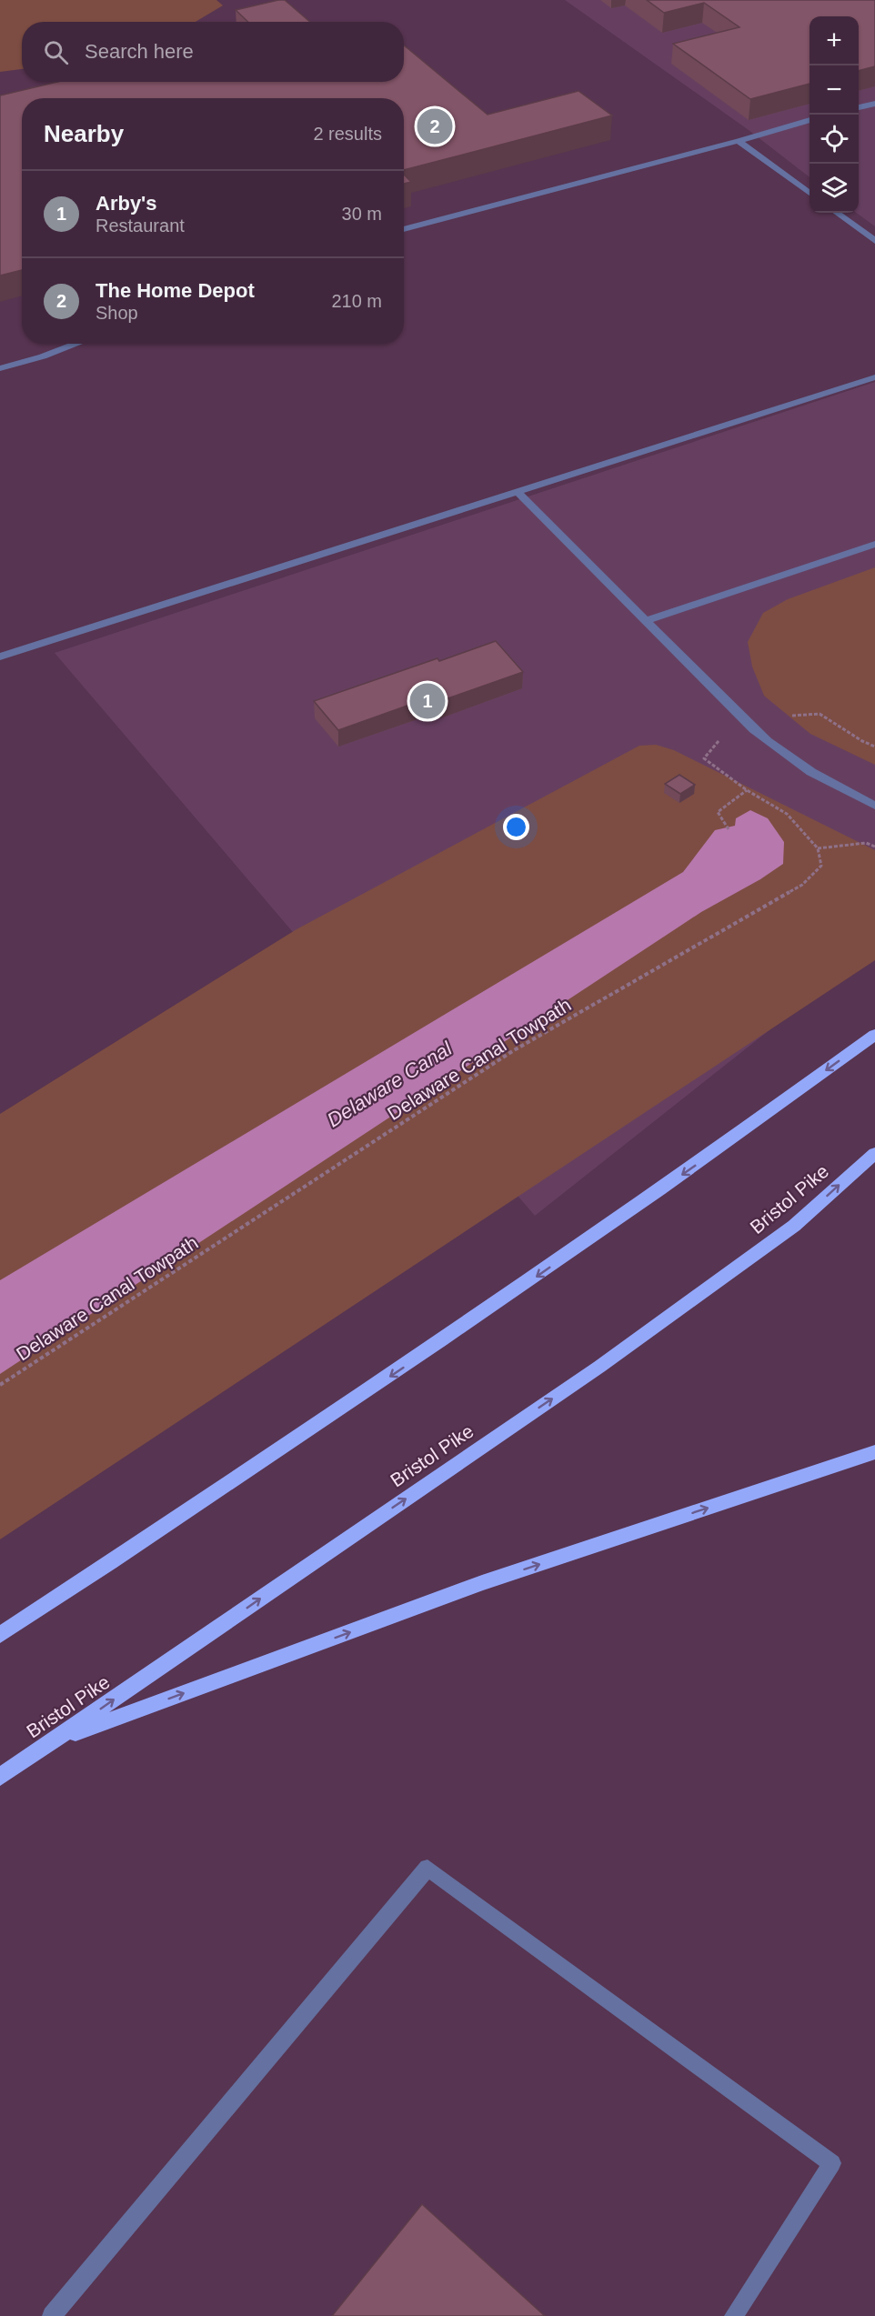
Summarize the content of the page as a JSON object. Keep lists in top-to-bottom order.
{
  "streets": {
    "highway": ["Bristol Pike"],
    "path": ["Delaware Canal Towpath"]
  },
  "water": ["Delaware Canal"],
  "page": {
    "map_buttons": ["+", "−"],
    "search": "Search here",
    "heading": ["Nearby", "2 results"],
    "pins": ["2", "1"],
    "list": [
      {
        "mark": "1",
        "name": "Arby's",
        "note": "Restaurant",
        "value": "30 m"
      },
      {
        "mark": "2",
        "name": "The Home Depot",
        "note": "Shop",
        "value": "210 m"
      }
    ]
  }
}
